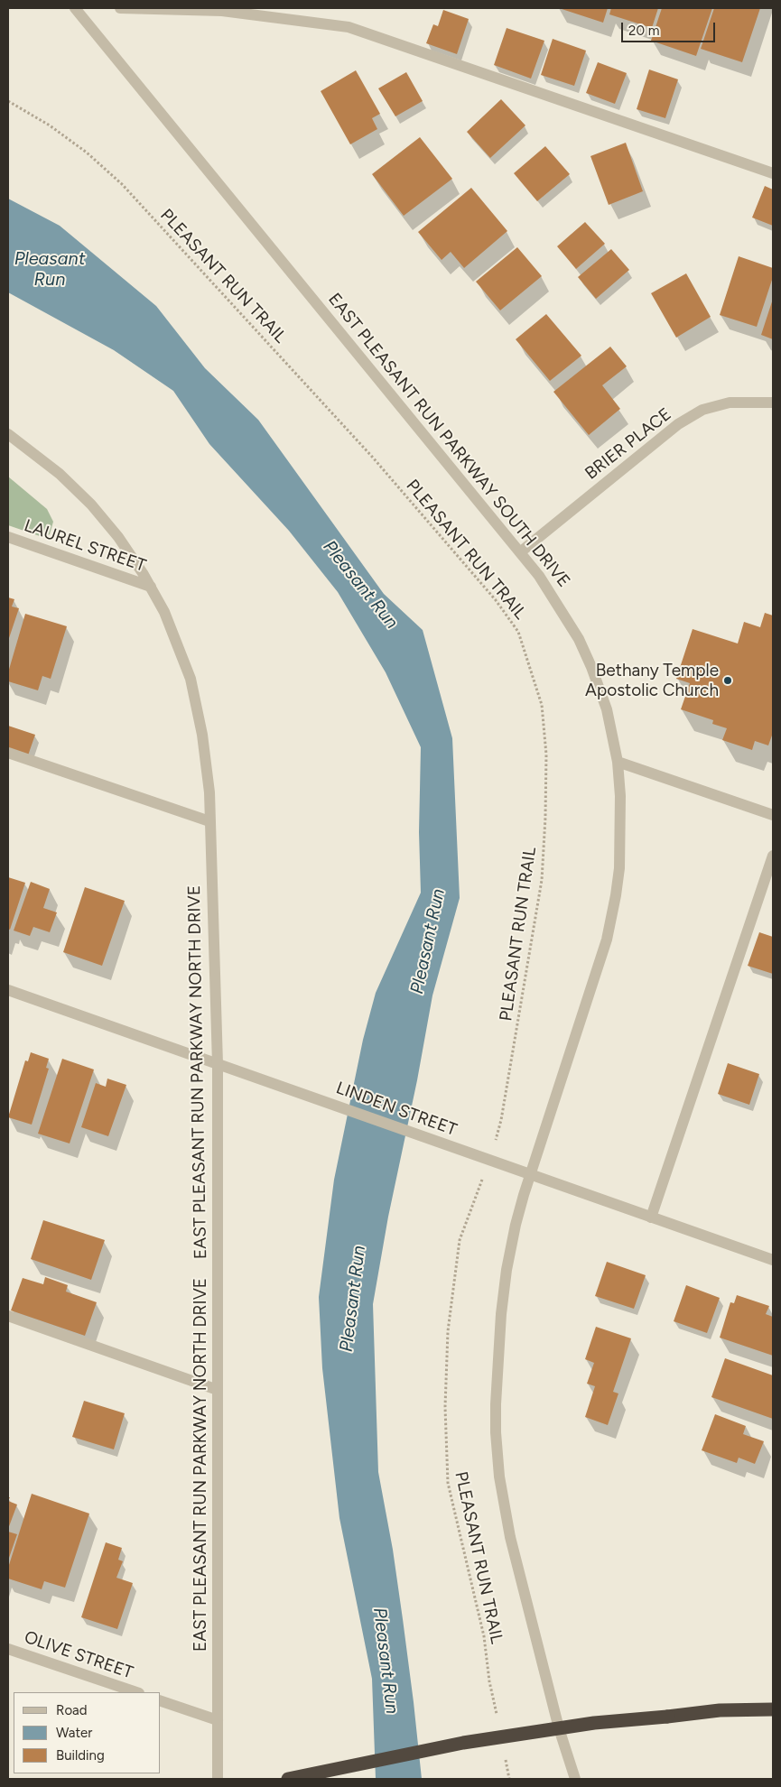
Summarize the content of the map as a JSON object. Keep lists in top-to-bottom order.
{
  "streets": {
    "street": [
      "EAST PLEASANT RUN PARKWAY SOUTH DRIVE",
      "BRIER PLACE",
      "LAUREL STREET",
      "EAST PLEASANT RUN PARKWAY NORTH DRIVE",
      "LINDEN STREET",
      "OLIVE STREET"
    ],
    "path": ["PLEASANT RUN TRAIL"]
  },
  "crossings": [
    ["PLEASANT RUN TRAIL", "LINDEN STREET"],
    ["EAST PLEASANT RUN PARKWAY SOUTH DRIVE", "BRIER PLACE"],
    ["EAST PLEASANT RUN PARKWAY SOUTH DRIVE", "LINDEN STREET"],
    ["LAUREL STREET", "EAST PLEASANT RUN PARKWAY NORTH DRIVE"],
    ["EAST PLEASANT RUN PARKWAY NORTH DRIVE", "LINDEN STREET"]
  ],
  "water": ["Pleasant Run"],
  "places": ["Bethany Temple Apostolic Church"],
  "legend": ["Road", "Water", "Building"],
  "scale_bar": "20 m"
}
